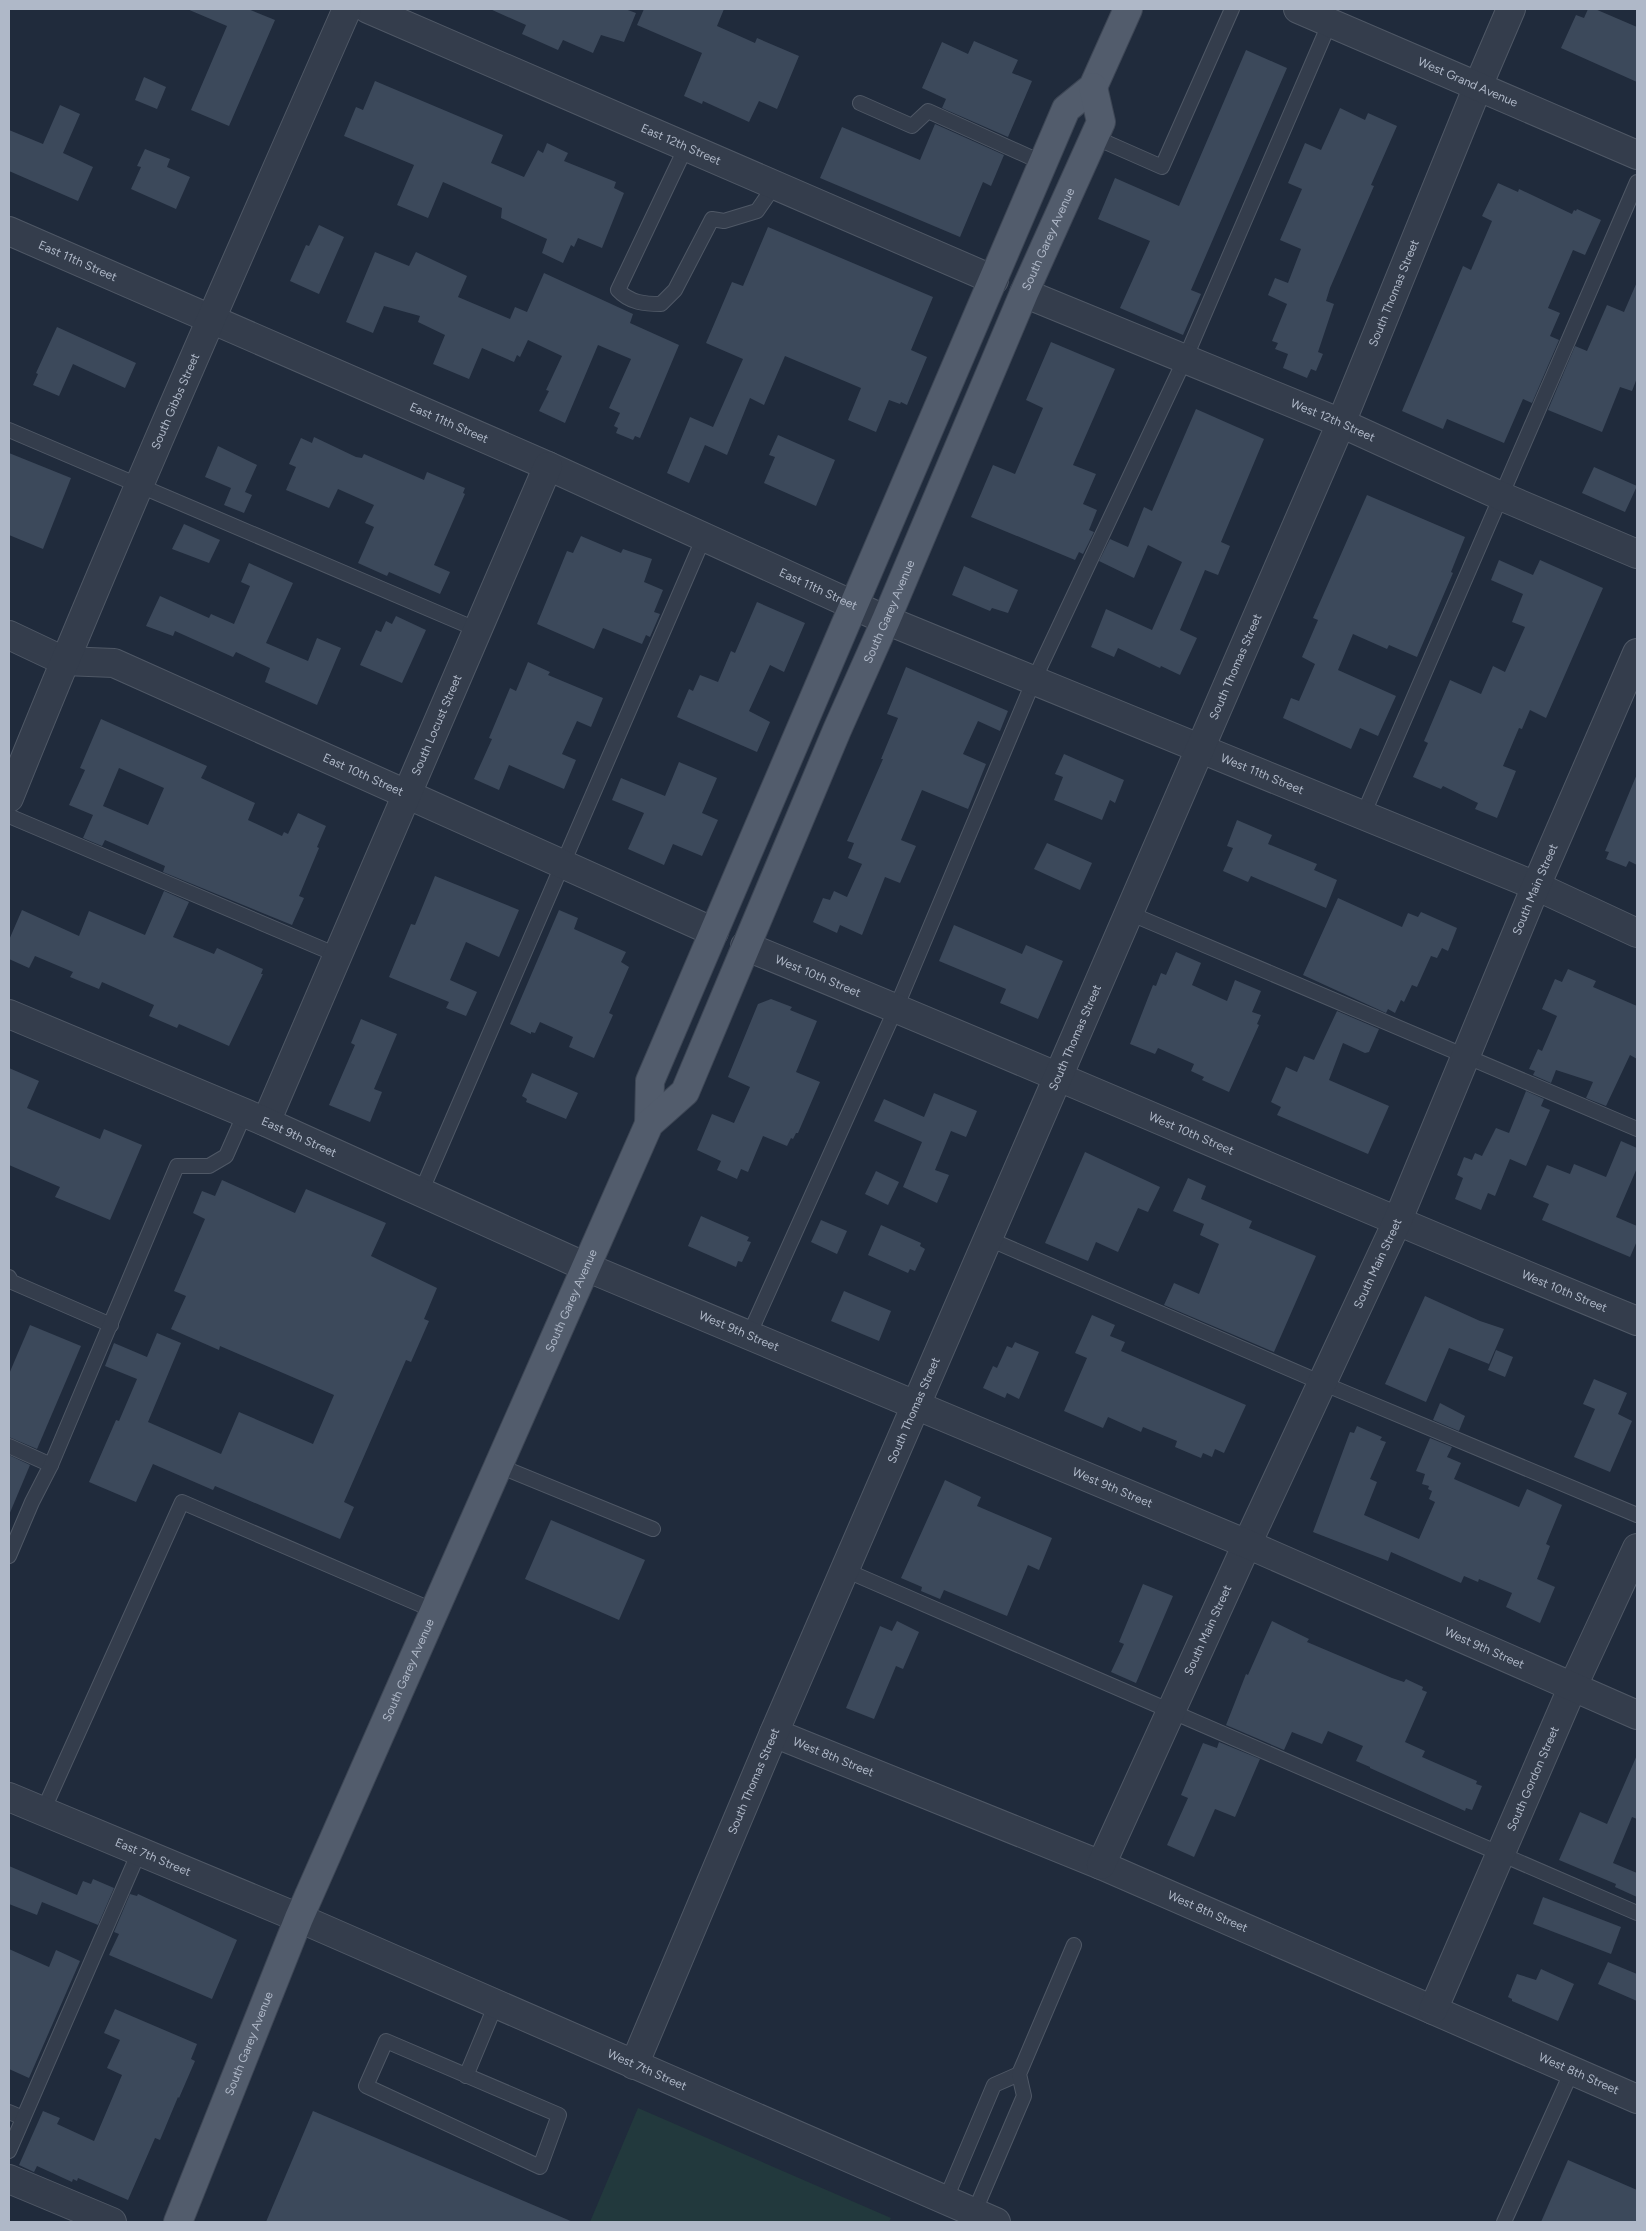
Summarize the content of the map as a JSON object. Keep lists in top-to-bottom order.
{
  "streets": {
    "main road": ["South Garey Avenue"],
    "street": [
      "West Grand Avenue",
      "East 12th Street",
      "East 11th Street",
      "South Thomas Street",
      "South Gibbs Street",
      "West 12th Street",
      "South Locust Street",
      "East 10th Street",
      "West 11th Street",
      "South Main Street",
      "West 10th Street",
      "East 9th Street",
      "West 9th Street",
      "West 8th Street",
      "South Gordon Street",
      "East 7th Street",
      "West 7th Street"
    ]
  },
  "crossings": [
    ["West Grand Avenue", "South Thomas Street"],
    ["East 12th Street", "South Garey Avenue"],
    ["South Garey Avenue", "East 11th Street"],
    ["South Garey Avenue", "West 12th Street"],
    ["South Garey Avenue", "East 10th Street"],
    ["South Garey Avenue", "West 11th Street"],
    ["South Garey Avenue", "West 10th Street"],
    ["South Garey Avenue", "East 9th Street"],
    ["South Garey Avenue", "West 9th Street"],
    ["South Garey Avenue", "East 7th Street"],
    ["South Garey Avenue", "West 7th Street"],
    ["East 11th Street", "South Gibbs Street"],
    ["East 11th Street", "South Locust Street"],
    ["East 11th Street", "West 11th Street"],
    ["South Thomas Street", "West 12th Street"],
    ["South Thomas Street", "West 11th Street"],
    ["South Thomas Street", "West 10th Street"],
    ["South Thomas Street", "West 9th Street"],
    ["South Thomas Street", "West 8th Street"],
    ["South Thomas Street", "West 7th Street"],
    ["South Gibbs Street", "East 10th Street"],
    ["South Locust Street", "East 10th Street"],
    ["South Locust Street", "East 9th Street"],
    ["West 11th Street", "South Main Street"],
    ["South Main Street", "West 10th Street"],
    ["South Main Street", "West 9th Street"],
    ["South Main Street", "West 8th Street"],
    ["East 9th Street", "West 9th Street"],
    ["West 9th Street", "South Gordon Street"],
    ["West 8th Street", "South Gordon Street"],
    ["East 7th Street", "West 7th Street"]
  ]
}
